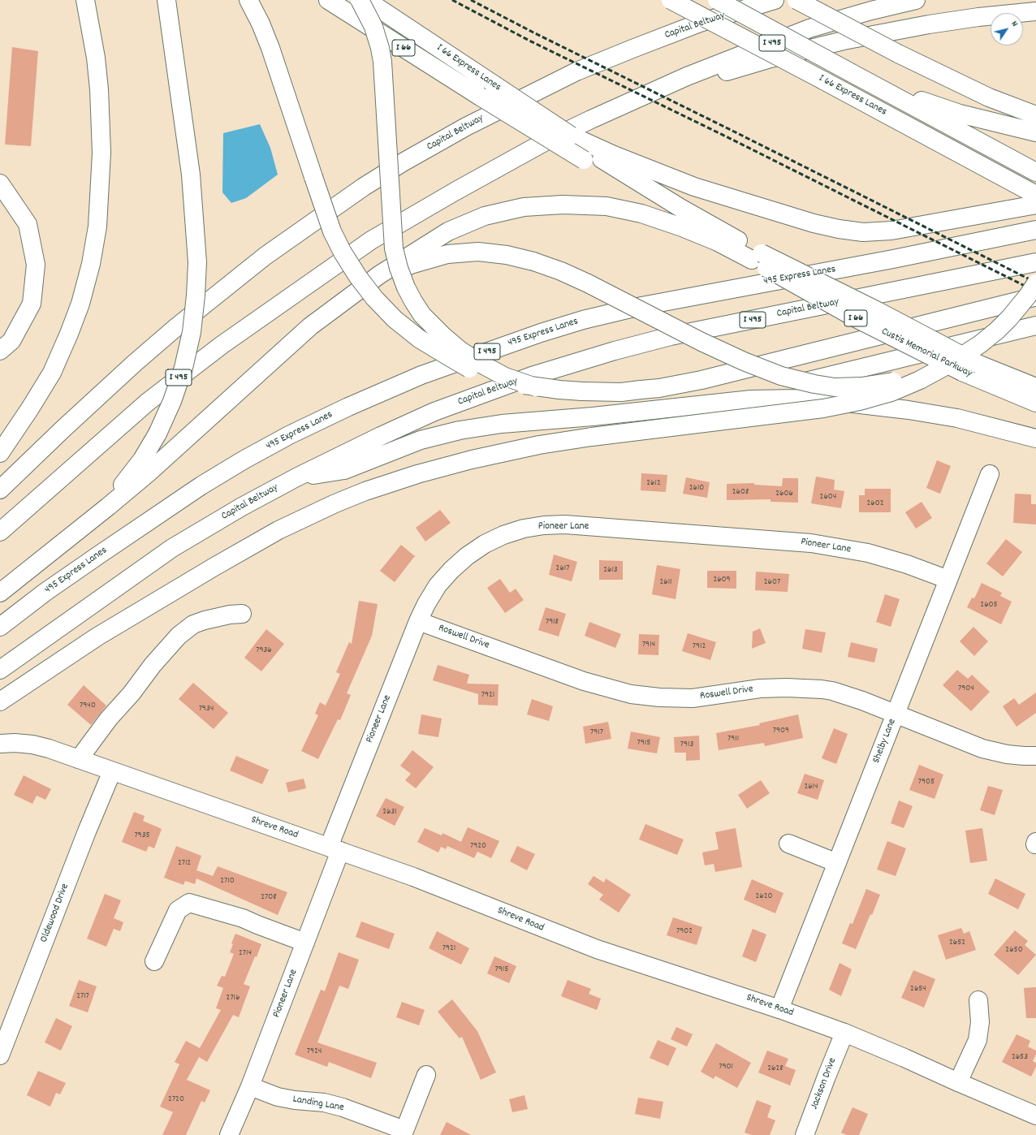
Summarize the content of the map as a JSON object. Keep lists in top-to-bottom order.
{
  "streets": {
    "main road": [
      "Capital Beltway",
      "I 495",
      "I 66",
      "I 66 Express Lanes",
      "495 Express Lanes",
      "Custis Memorial Parkway",
      "Pioneer Lane",
      "Roswell Drive",
      "Shelby Lane",
      "Shreve Road",
      "Oldewood Drive",
      "Jackson Drive",
      "Landing Lane"
    ]
  },
  "crossings": [
    ["I 66", "I 66 Express Lanes"],
    ["I 66", "Custis Memorial Parkway"],
    ["Pioneer Lane", "Roswell Drive"],
    ["Pioneer Lane", "Shelby Lane"],
    ["Pioneer Lane", "Shreve Road"],
    ["Pioneer Lane", "Landing Lane"],
    ["Roswell Drive", "Shelby Lane"],
    ["Shelby Lane", "Shreve Road"],
    ["Shreve Road", "Oldewood Drive"],
    ["Shreve Road", "Jackson Drive"]
  ],
  "house_numbers": [
    "2612",
    "2610",
    "2608",
    "2606",
    "2604",
    "2602",
    "2617",
    "2613",
    "2609",
    "2611",
    "2607",
    "2605",
    "7918",
    "7914",
    "7912",
    "7936",
    "7904",
    "7921",
    "7940",
    "7934",
    "7909",
    "7917",
    "7911",
    "7915",
    "7913",
    "7905",
    "2614",
    "2631",
    "7935",
    "7920",
    "2712",
    "2710",
    "2620",
    "2708",
    "7902",
    "2652",
    "7921",
    "2650",
    "2714",
    "7915",
    "2654",
    "2717",
    "2716",
    "7924",
    "2653",
    "7901",
    "2628",
    "2720"
  ],
  "north": "top right"
}
